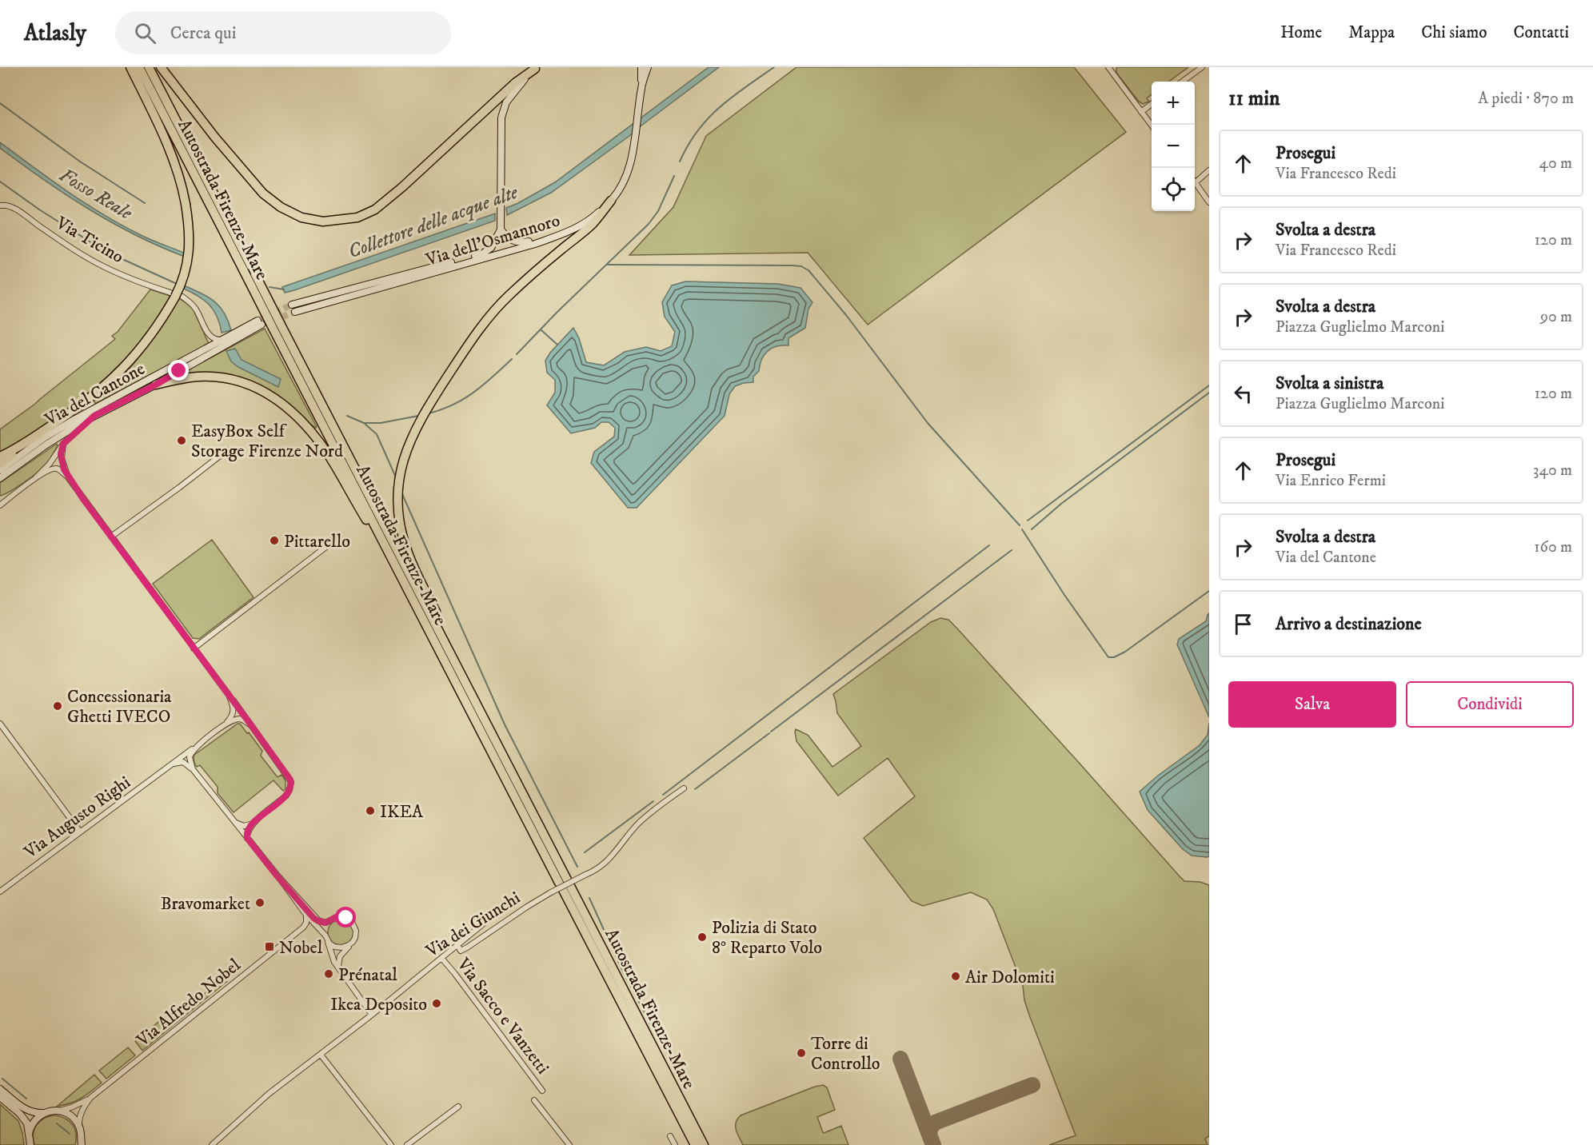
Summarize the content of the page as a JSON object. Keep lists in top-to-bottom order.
{
  "streets": {
    "highway": ["Autostrada Firenze-Mare"],
    "main road": ["Via dell'Osmannoro", "Via del Cantone"],
    "street": [
      "Via Ticino",
      "Via Augusto Righi",
      "Via dei Giunchi",
      "Via Alfredo Nobel",
      "Via Sacco e Vanzetti"
    ]
  },
  "crossings": [
    ["Via Ticino", "Via del Cantone"],
    ["Via dei Giunchi", "Via Sacco e Vanzetti"]
  ],
  "water": ["Fosso Reale", "Collettore delle acque alte"],
  "places": {
    "other": [
      "EasyBox Self Storage Firenze Nord",
      "Pittarello",
      "Concessionaria Ghetti IVECO",
      "IKEA",
      "Bravomarket",
      "Polizia di Stato 8° Reparto Volo",
      "Prénatal",
      "Air Dolomiti",
      "Ikea Deposito",
      "Torre di Controllo"
    ],
    "transit": ["Nobel"]
  },
  "page": {
    "header": "Atlasly",
    "search": "Cerca qui",
    "nav": [
      "Home",
      "Mappa",
      "Chi siamo",
      "Contatti"
    ],
    "heading": ["11 min", "A piedi · 870 m"],
    "map_buttons": ["+", "−"],
    "list": [
      ["Prosegui", "Via Francesco Redi", "40 m"],
      ["Svolta a destra", "Via Francesco Redi", "120 m"],
      ["Svolta a destra", "Piazza Guglielmo Marconi", "90 m"],
      ["Svolta a sinistra", "Piazza Guglielmo Marconi", "120 m"],
      ["Prosegui", "Via Enrico Fermi", "340 m"],
      ["Svolta a destra", "Via del Cantone", "160 m"],
      "Arrivo a destinazione"
    ],
    "buttons": ["Salva", "Condividi"]
  }
}
